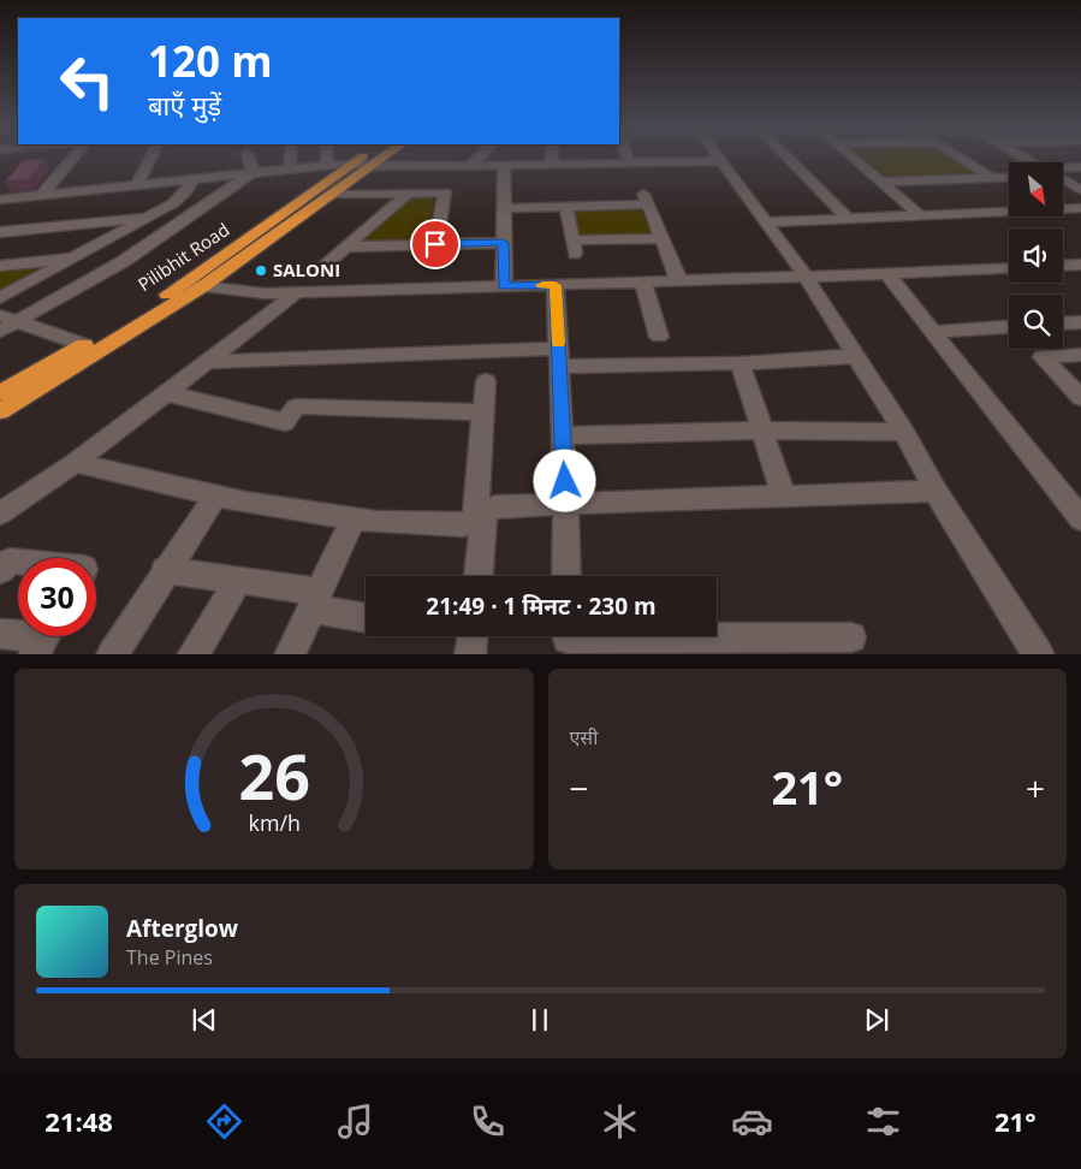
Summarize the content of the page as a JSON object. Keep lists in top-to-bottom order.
{
  "streets": {
    "highway": ["Pilibhit Road"]
  },
  "places": ["SALONI"],
  "north": "bottom right",
  "page": {
    "turn": ["120 m", "बाएँ मुड़ें"],
    "limit": "30",
    "trip": "21:49 · 1 मिनट · 230 m",
    "tile": "एसी",
    "heat": ["−", "21°", "+"],
    "song": ["Afterglow", "The Pines"],
    "tabs": ["21:48", "21°"],
    "gauge": ["26", "km/h"]
  }
}
